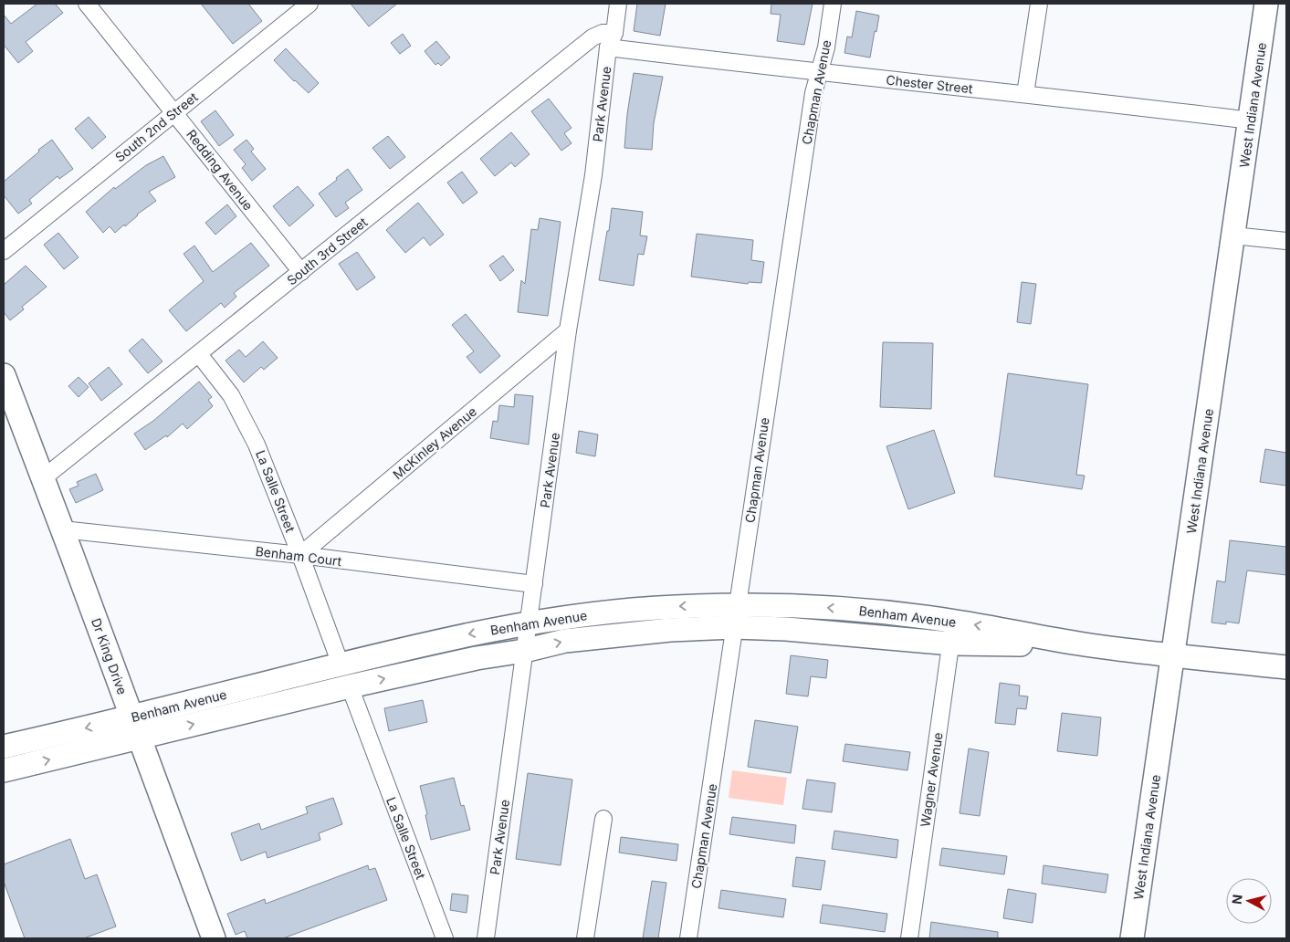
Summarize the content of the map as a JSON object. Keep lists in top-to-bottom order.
{
  "streets": {
    "main road": ["West Indiana Avenue", "Benham Avenue", "Dr King Drive"],
    "street": [
      "Chester Street",
      "Chapman Avenue",
      "Park Avenue",
      "South 2nd Street",
      "Redding Avenue",
      "South 3rd Street",
      "McKinley Avenue",
      "La Salle Street",
      "Benham Court",
      "Wagner Avenue"
    ]
  },
  "crossings": [
    ["Chester Street", "Chapman Avenue"],
    ["Chester Street", "Park Avenue"],
    ["Chester Street", "West Indiana Avenue"],
    ["Chester Street", "South 3rd Street"],
    ["Chapman Avenue", "Benham Avenue"],
    ["Park Avenue", "South 3rd Street"],
    ["Park Avenue", "McKinley Avenue"],
    ["Park Avenue", "Benham Court"],
    ["Park Avenue", "Benham Avenue"],
    ["West Indiana Avenue", "Benham Avenue"],
    ["South 2nd Street", "Redding Avenue"],
    ["Redding Avenue", "South 3rd Street"],
    ["South 3rd Street", "La Salle Street"],
    ["South 3rd Street", "Dr King Drive"],
    ["McKinley Avenue", "La Salle Street"],
    ["McKinley Avenue", "Benham Court"],
    ["La Salle Street", "Benham Court"],
    ["La Salle Street", "Benham Avenue"],
    ["Benham Court", "Dr King Drive"],
    ["Benham Avenue", "Dr King Drive"],
    ["Benham Avenue", "Wagner Avenue"]
  ],
  "north": "left"
}
